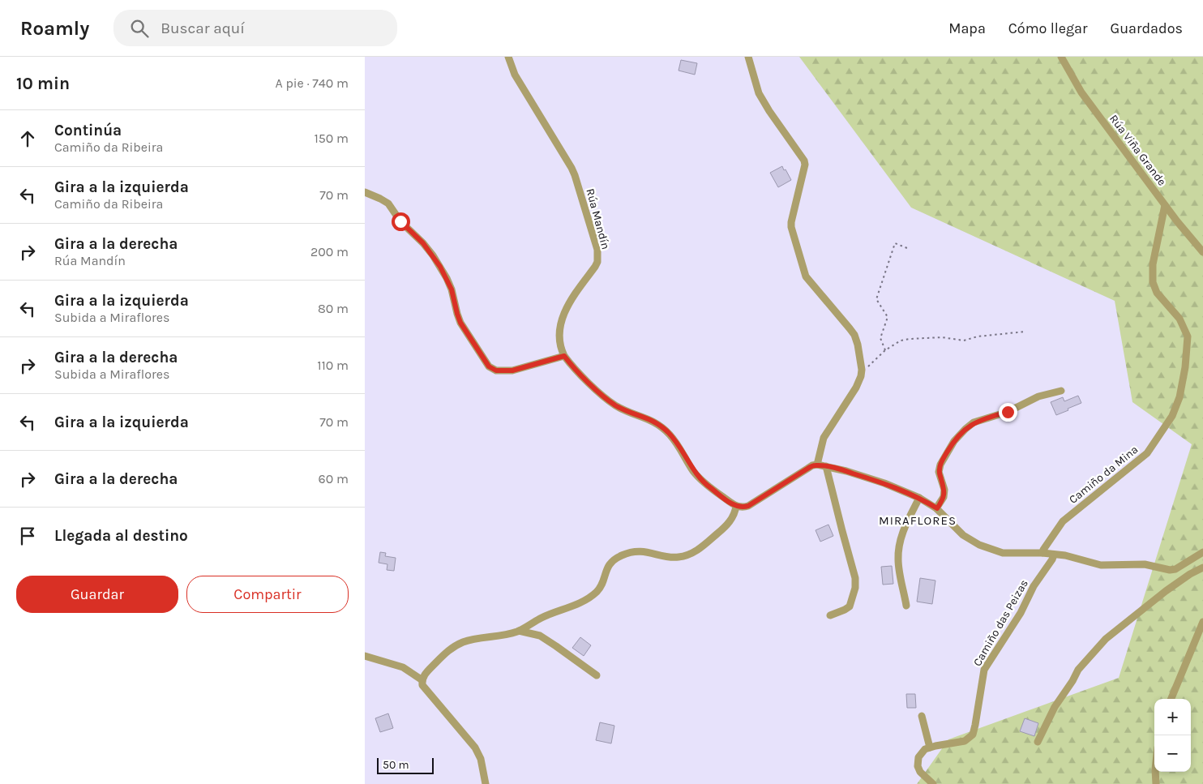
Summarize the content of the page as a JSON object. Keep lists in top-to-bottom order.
{
  "streets": {
    "street": [
      "Rúa Viña Grande",
      "Rúa Mandín",
      "Camiño da Mina",
      "Camiño das Peizas"
    ]
  },
  "crossings": [
    ["Rúa Viña Grande", "Camiño da Mina"]
  ],
  "districts": ["MIRAFLORES"],
  "scale_bar": "50 m",
  "page": {
    "header": "Roamly",
    "search": "Buscar aquí",
    "nav": ["Mapa", "Cómo llegar", "Guardados"],
    "heading": ["10 min", "A pie · 740 m"],
    "list": [
      ["Continúa", "Camiño da Ribeira", "150 m"],
      ["Gira a la izquierda", "Camiño da Ribeira", "70 m"],
      ["Gira a la derecha", "Rúa Mandín", "200 m"],
      ["Gira a la izquierda", "Subida a Miraflores", "80 m"],
      ["Gira a la derecha", "Subida a Miraflores", "110 m"],
      ["Gira a la izquierda", "70 m"],
      ["Gira a la derecha", "60 m"],
      "Llegada al destino"
    ],
    "buttons": ["Guardar", "Compartir"],
    "map_buttons": ["+", "−"],
    "scale": "50 m"
  }
}
